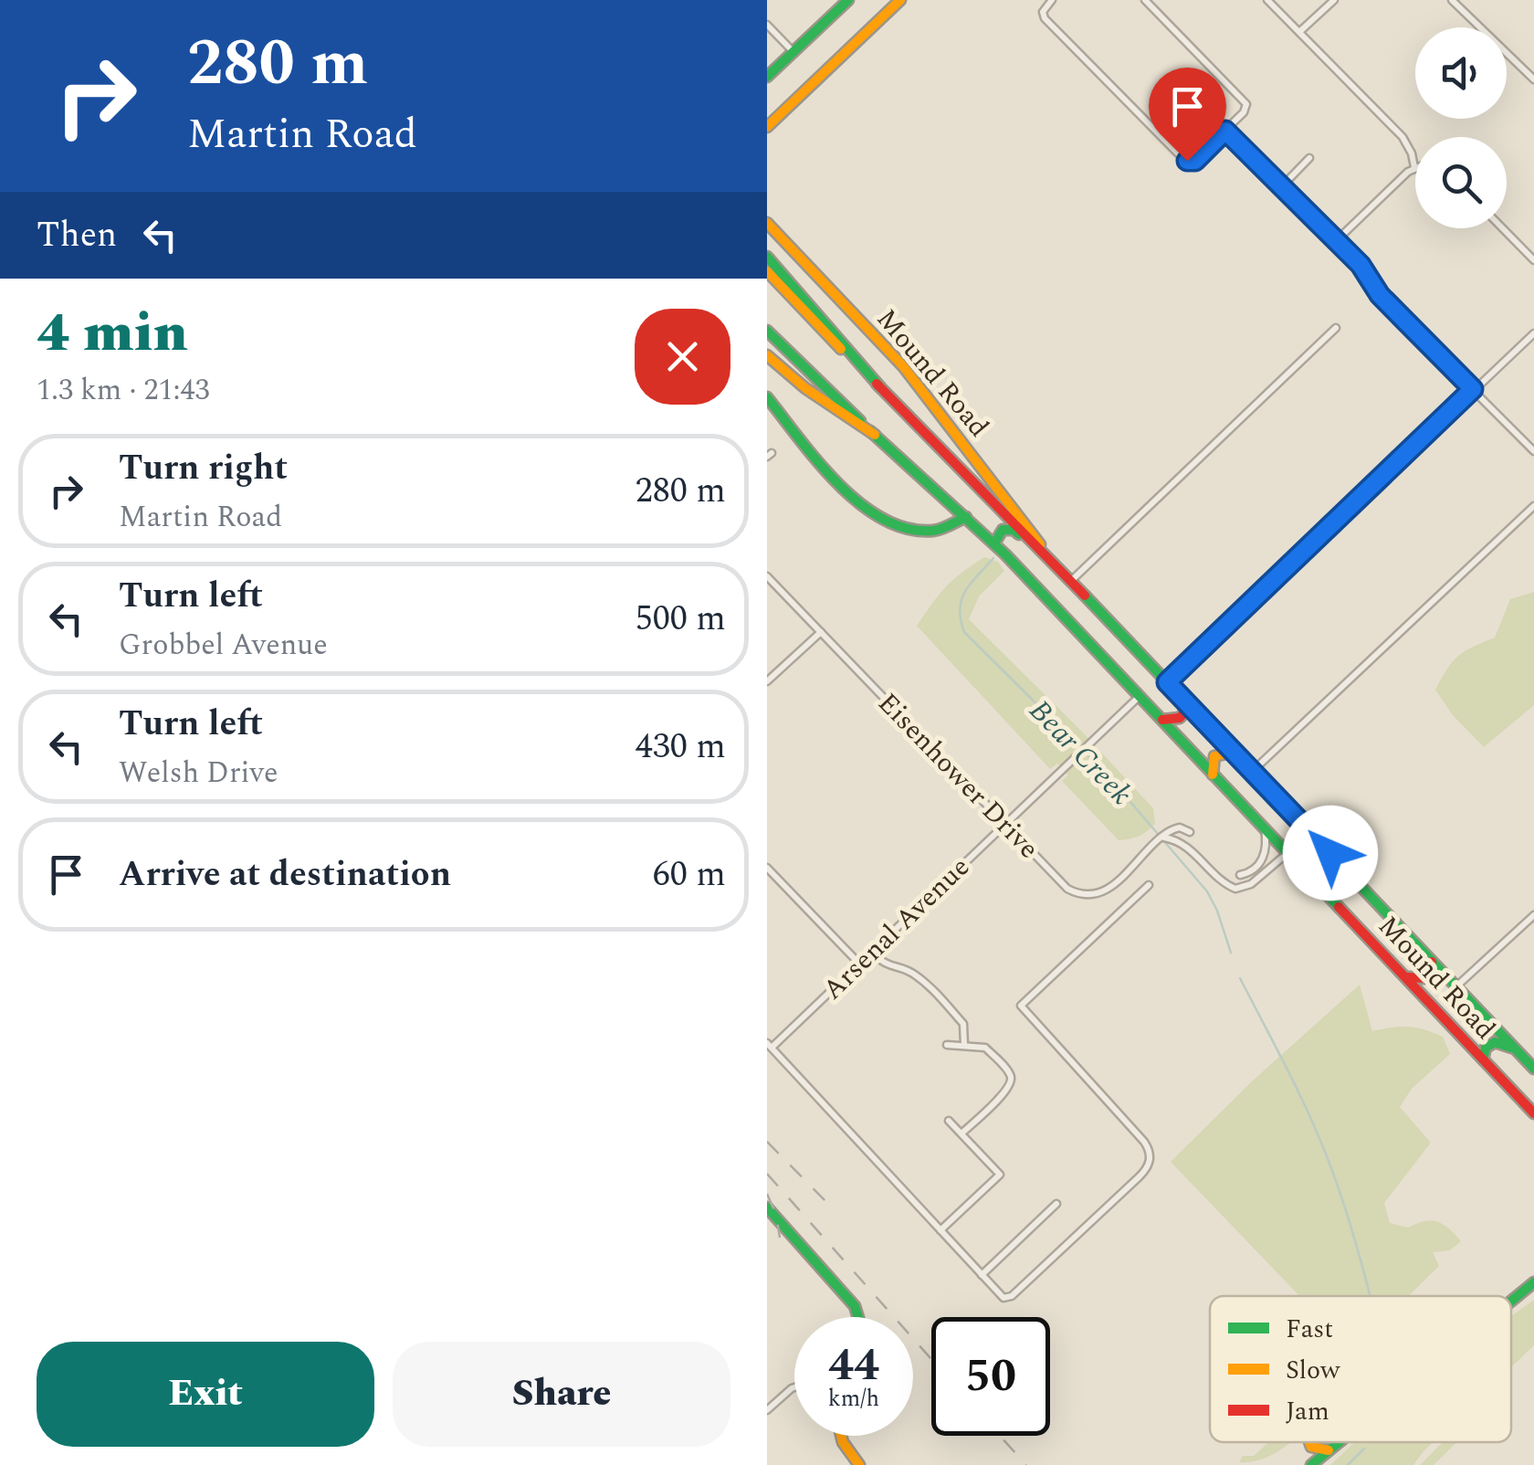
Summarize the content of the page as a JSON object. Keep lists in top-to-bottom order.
{
  "streets": {
    "main road": ["Mound Road"],
    "street": ["Eisenhower Drive", "Arsenal Avenue"]
  },
  "crossings": [
    ["Mound Road", "Arsenal Avenue"],
    ["Eisenhower Drive", "Arsenal Avenue"]
  ],
  "water": ["Bear Creek"],
  "legend": ["Fast", "Slow", "Jam"],
  "page": {
    "turn": ["280 m", "Martin Road"],
    "then": "Then",
    "heading": ["4 min", "1.3 km · 21:43"],
    "list": [
      {
        "name": "Turn right",
        "note": "Martin Road",
        "value": "280 m"
      },
      {
        "name": "Turn left",
        "note": "Grobbel Avenue",
        "value": "500 m"
      },
      {
        "name": "Turn left",
        "note": "Welsh Drive",
        "value": "430 m"
      },
      {
        "name": "Arrive at destination",
        "value": "60 m"
      }
    ],
    "speed": "44 km/h",
    "limit": "50",
    "buttons": ["Exit", "Share"]
  }
}
